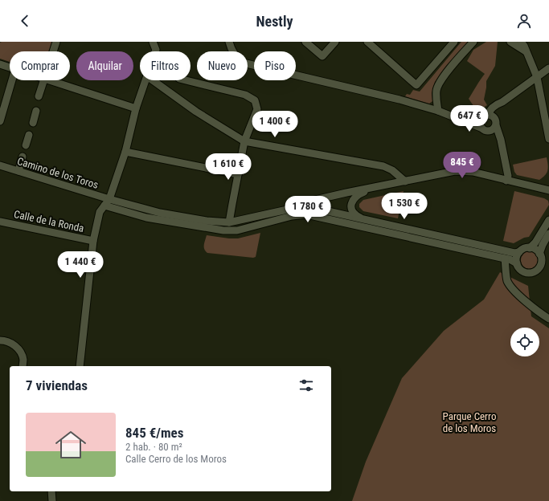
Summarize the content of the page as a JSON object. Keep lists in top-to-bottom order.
{
  "streets": {
    "street": ["Camino de los Toros", "Calle de la Ronda"]
  },
  "parks": ["Parque Cerro de los Moros"],
  "page": {
    "header": "Nestly",
    "chip": [
      "Comprar",
      "Alquilar",
      "Filtros",
      "Nuevo",
      "Piso"
    ],
    "price": [
      "647 €",
      "1 400 €",
      "845 €",
      "1 610 €",
      "1 530 €",
      "1 780 €",
      "1 440 €"
    ],
    "heading": "7 viviendas",
    "list": [
      {
        "name": "845 €/mes",
        "note": "2 hab. · 80 m² · Calle Cerro de los Moros"
      }
    ]
  }
}
